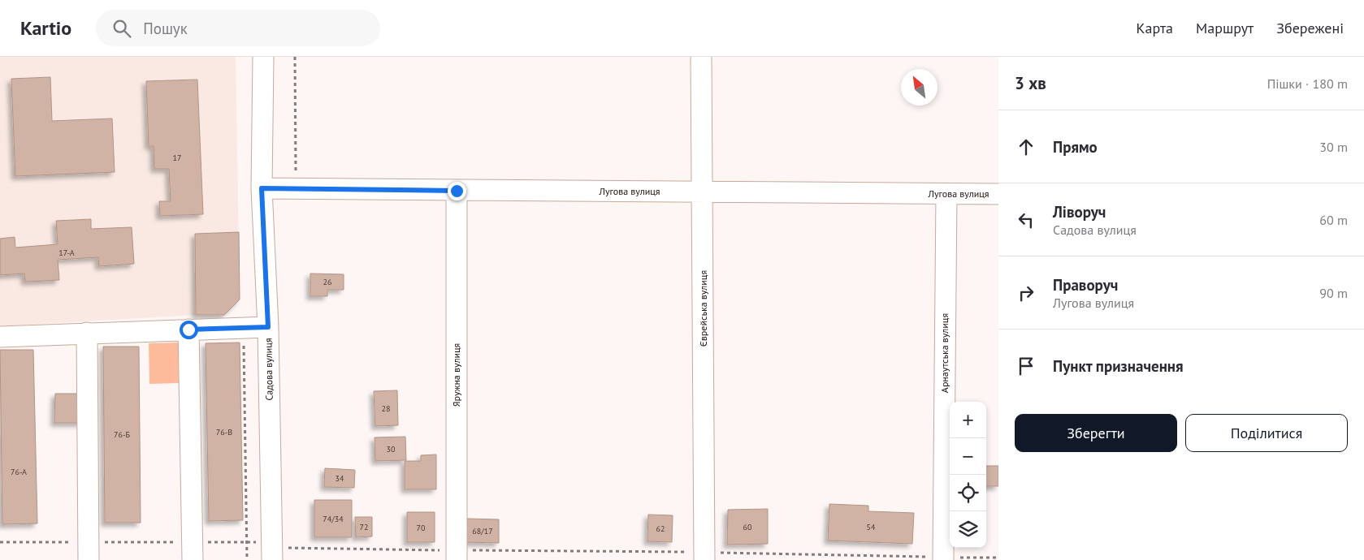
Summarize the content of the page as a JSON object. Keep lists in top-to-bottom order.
{
  "streets": {
    "street": [
      "Лугова вулиця",
      "Єврейська вулиця",
      "Арнаутська вулиця",
      "Садова вулиця",
      "Яружна вулиця"
    ]
  },
  "crossings": [
    ["Лугова вулиця", "Єврейська вулиця"],
    ["Лугова вулиця", "Арнаутська вулиця"],
    ["Лугова вулиця", "Садова вулиця"],
    ["Лугова вулиця", "Яружна вулиця"]
  ],
  "house_numbers": [
    "17",
    "17-А",
    "26",
    "28",
    "76-В",
    "76-Б",
    "30",
    "76-А",
    "34",
    "74/34",
    "72",
    "60",
    "54",
    "70",
    "62",
    "68/17"
  ],
  "north": "top left",
  "page": {
    "header": "Kartio",
    "search": "Пошук",
    "nav": ["Карта", "Маршрут", "Збережені"],
    "heading": ["3 хв", "Пішки · 180 m"],
    "list": [
      ["Прямо", "30 m"],
      ["Ліворуч", "Садова вулиця", "60 m"],
      ["Праворуч", "Лугова вулиця", "90 m"],
      "Пункт призначення"
    ],
    "map_buttons": ["+", "−"],
    "buttons": ["Зберегти", "Поділитися"]
  }
}
